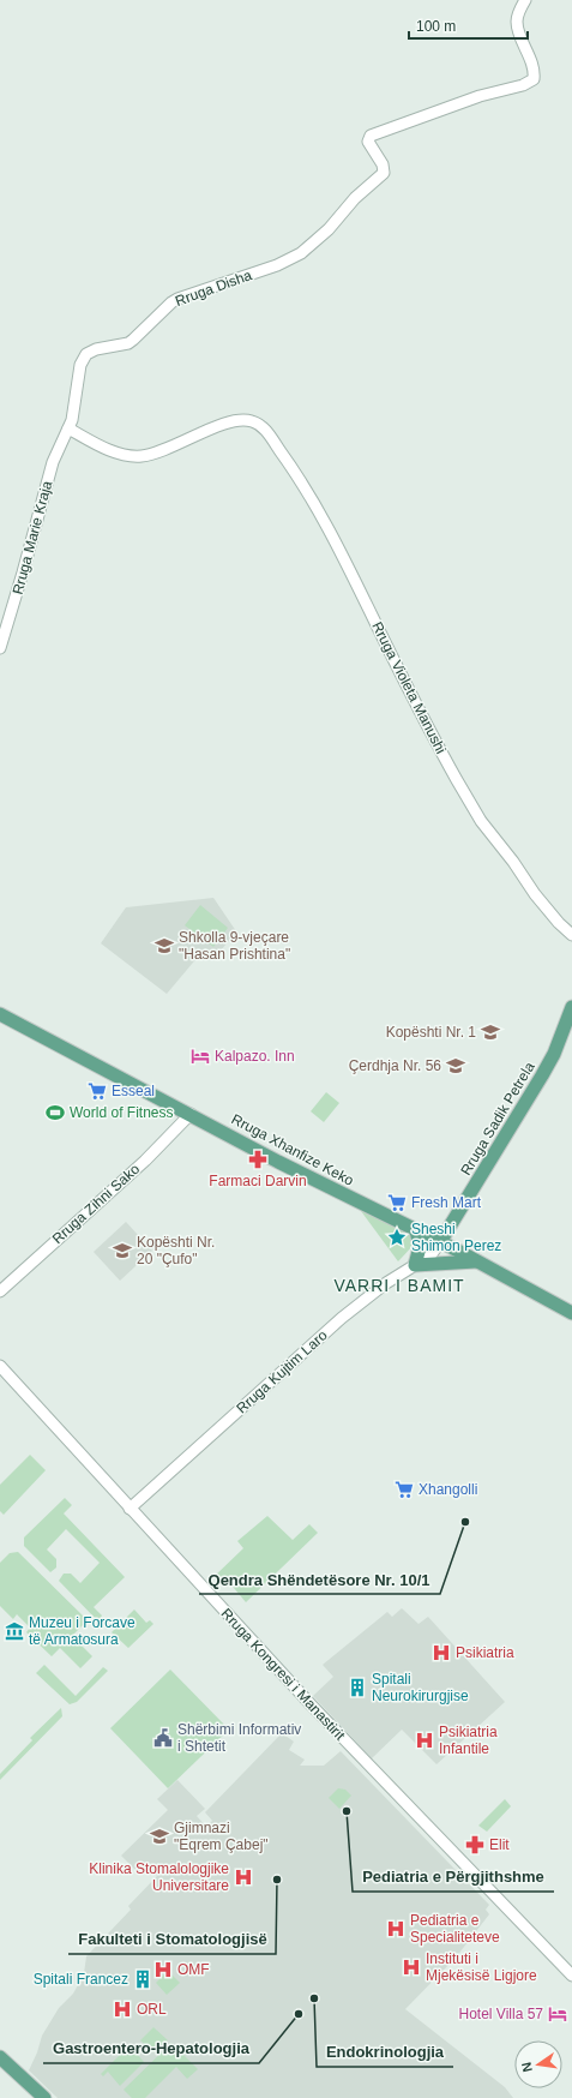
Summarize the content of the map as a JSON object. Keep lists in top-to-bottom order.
{
  "streets": {
    "main road": ["Rruga Sadik Petrela", "Rruga Xhanfize Keko"],
    "street": [
      "Rruga Disha",
      "Rruga Marie Kraja",
      "Rruga Violeta Manushi",
      "Rruga Zihni Sako",
      "Rruga Kujtim Laro",
      "Rruga Kongresi i Manastirit"
    ]
  },
  "crossings": [
    ["Rruga Disha", "Rruga Marie Kraja"],
    ["Rruga Marie Kraja", "Rruga Violeta Manushi"],
    ["Rruga Sadik Petrela", "Rruga Xhanfize Keko"],
    ["Rruga Sadik Petrela", "Rruga Kujtim Laro"],
    ["Rruga Xhanfize Keko", "Rruga Zihni Sako"],
    ["Rruga Xhanfize Keko", "Rruga Kujtim Laro"],
    ["Rruga Kujtim Laro", "Rruga Kongresi i Manastirit"]
  ],
  "districts": ["VARRI I BAMIT"],
  "places": {
    "school or university": [
      "Shkolla 9-vjeçare \"Hasan Prishtina\"",
      "Kopështi Nr. 1",
      "Çerdhja Nr. 56",
      "Kopështi Nr. 20 \"Çufo\"",
      "Gjimnazi \"Eqrem Çabej\""
    ],
    "hotel": ["Kalpazo. Inn", "Hotel Villa 57"],
    "supermarket": ["Esseal", "Fresh Mart", "Xhangolli"],
    "sports": ["World of Fitness"],
    "pharmacy": ["Farmaci Darvin", "Elit"],
    "place": ["Sheshi Shimon Perez"],
    "other": [
      "Qendra Shëndetësore Nr. 10/1",
      "Pediatria e Përgjithshme",
      "Fakulteti i Stomatologjisë",
      "Endokrinologjia",
      "Gastroentero-Hepatologjia"
    ],
    "museum": ["Muzeu i Forcave të Armatosura"],
    "hospital": [
      "Psikiatria",
      "Psikiatria Infantile",
      "Klinika Stomalologjike Universitare",
      "Pediatria e Specialiteteve",
      "Instituti i Mjekësisë Ligjore",
      "OMF",
      "ORL"
    ],
    "building": ["Spitali Neurokirurgjise", "Spitali Francez"],
    "public building": ["Shërbimi Informativ i Shtetit"]
  },
  "scale_bar": "100 m",
  "north": "left"
}
